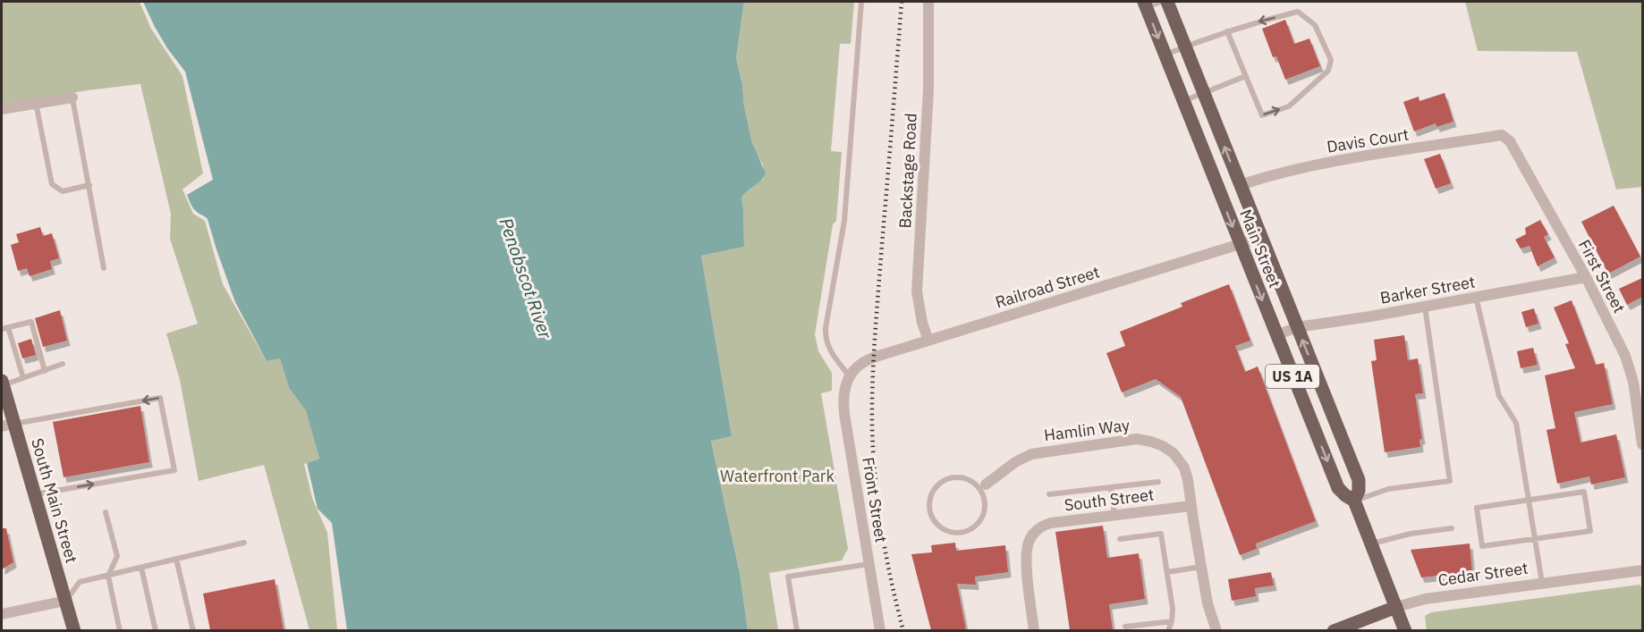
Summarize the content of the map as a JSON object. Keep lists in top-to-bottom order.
{
  "streets": {
    "main road": [
      "Main Street",
      "US 1A",
      "South Main Street",
      "Cedar Street"
    ],
    "street": [
      "Davis Court",
      "Backstage Road",
      "First Street",
      "Railroad Street",
      "Barker Street",
      "Hamlin Way",
      "Front Street",
      "South Street"
    ]
  },
  "crossings": [
    ["Davis Court", "Main Street"],
    ["Davis Court", "First Street"],
    ["Backstage Road", "Railroad Street"],
    ["Main Street", "Railroad Street"],
    ["Main Street", "Barker Street"],
    ["Main Street", "Cedar Street"],
    ["First Street", "Barker Street"],
    ["Railroad Street", "Front Street"],
    ["Hamlin Way", "South Street"]
  ],
  "water": ["Penobscot River"],
  "parks": ["Waterfront Park"]
}
